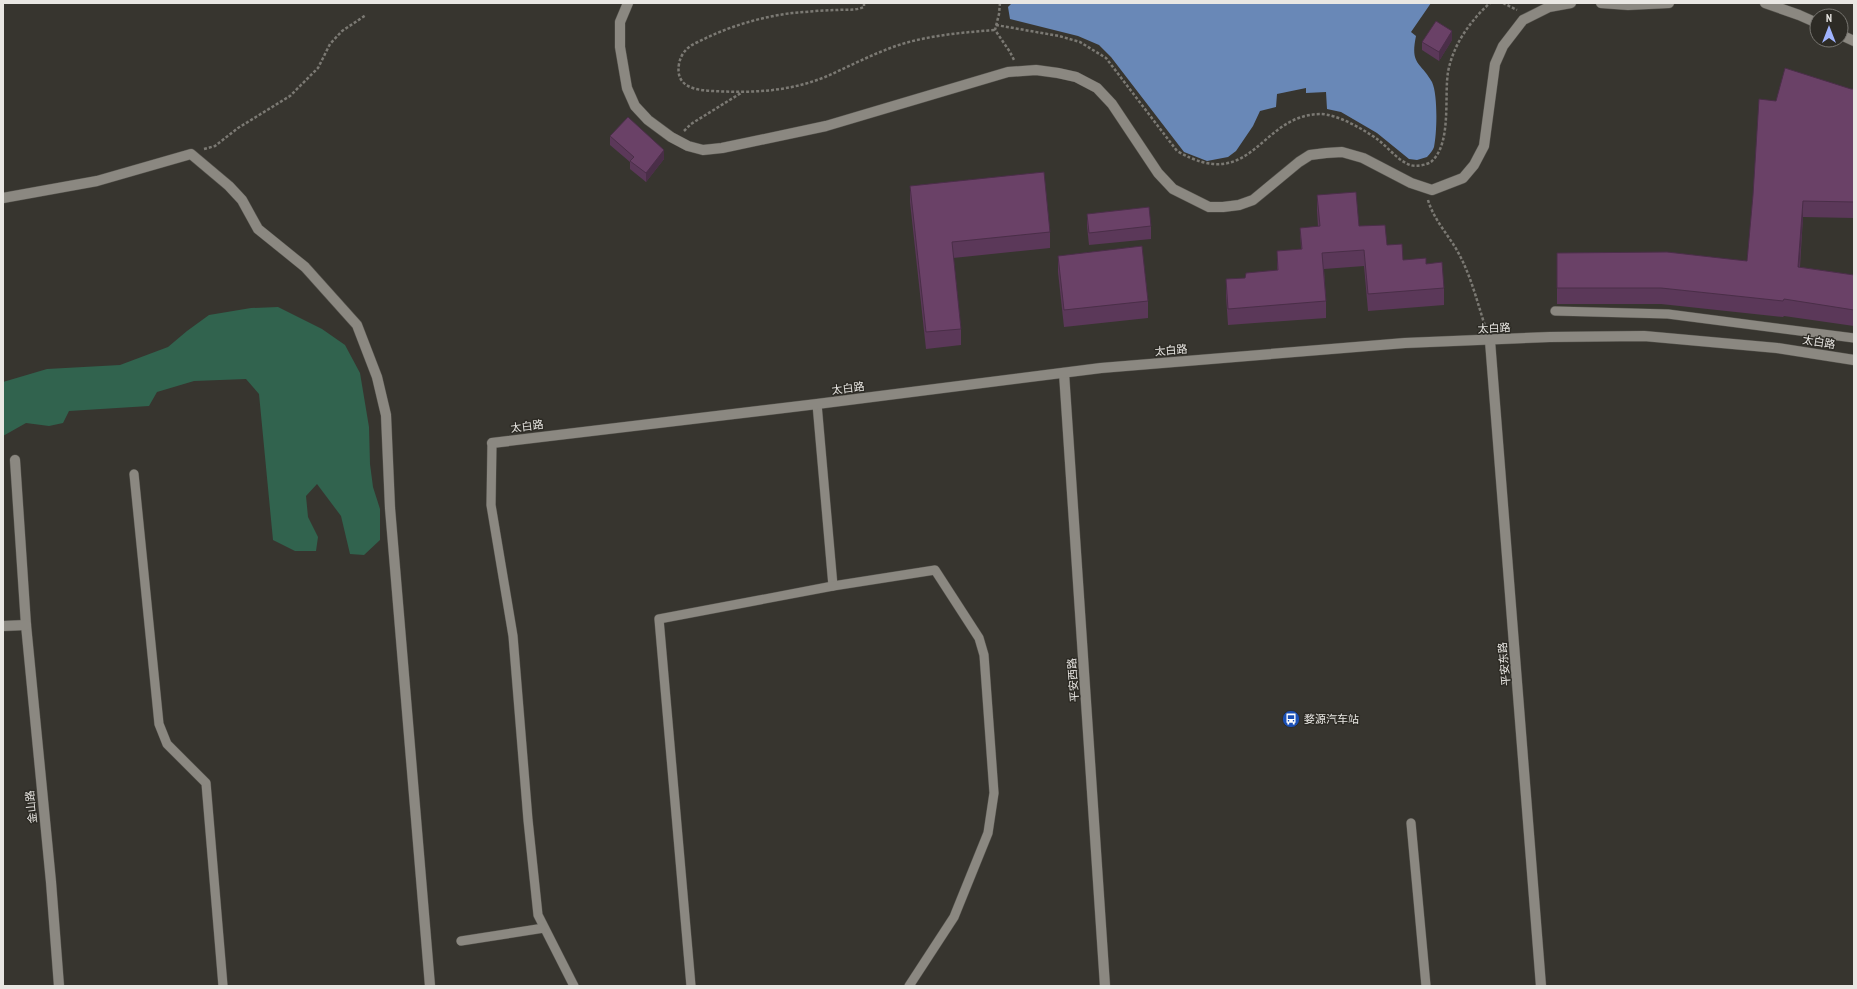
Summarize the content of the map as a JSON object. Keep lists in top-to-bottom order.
{
  "streets": {
    "street": [
      "太白路",
      "平安东路",
      "平安西路",
      "金山路"
    ]
  },
  "crossings": [
    ["太白路", "平安东路"],
    ["太白路", "平安西路"]
  ],
  "places": {
    "bus stop": ["婺源汽车站"]
  },
  "north": "top"
}
